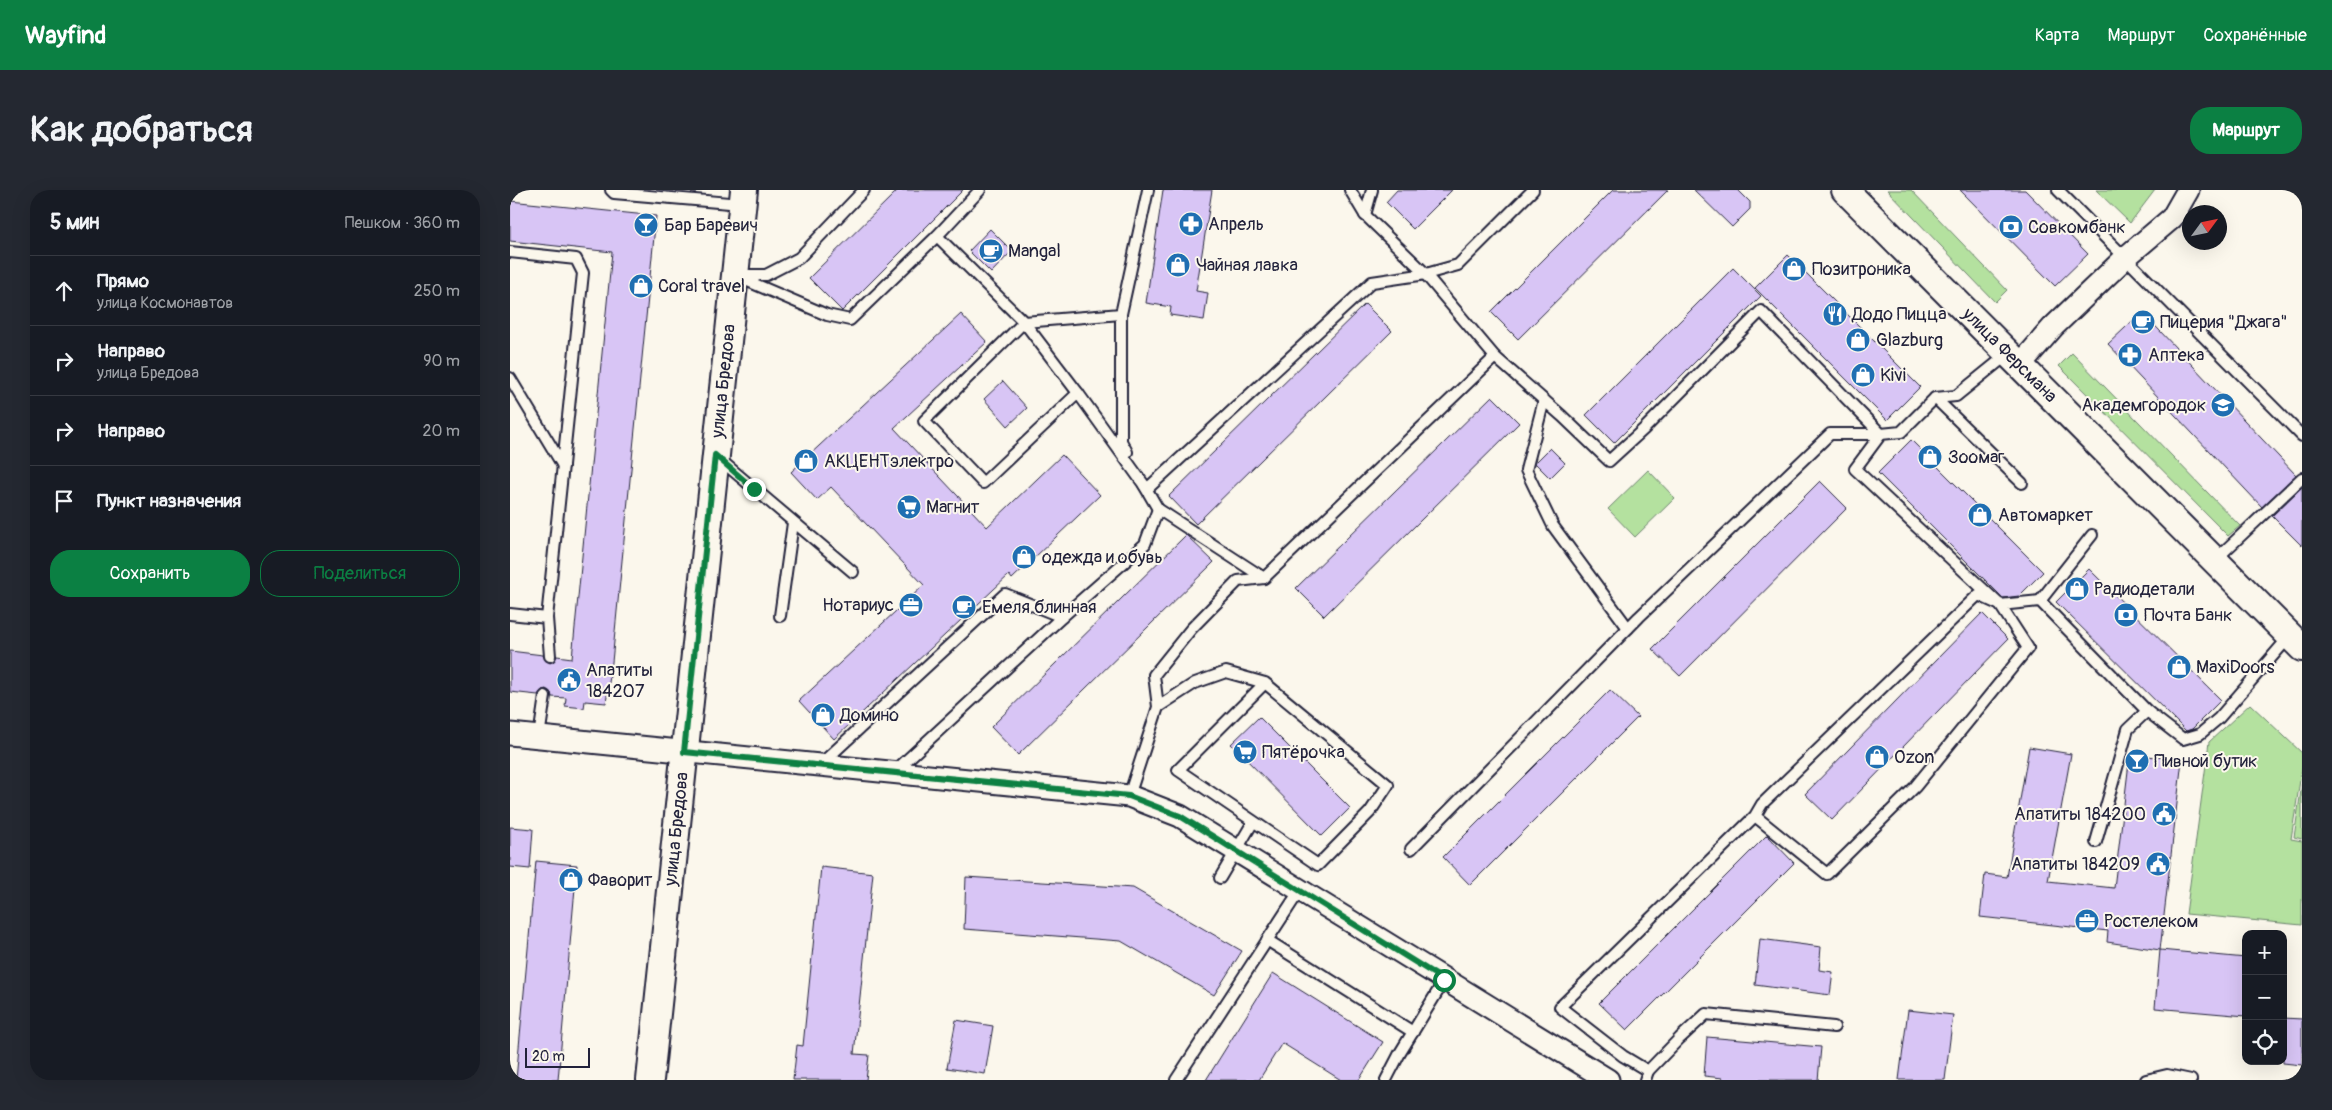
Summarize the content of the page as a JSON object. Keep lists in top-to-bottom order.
{
  "streets": {
    "street": ["улица Ферсмана", "улица Бредова"]
  },
  "places": {
    "pharmacy": ["Апрель", "Аптека"],
    "bar": ["Бар Баревич", "Пивной бутик"],
    "bank": ["Совкомбанк", "Почта Банк"],
    "cafe": ["Mangal", "Пицерия \"Джага\"", "Емеля блинная"],
    "shop": [
      "Чайная лавка",
      "Позитроника",
      "Coral travel",
      "Glazburg",
      "Kivi",
      "Зоомаг",
      "АКЦЕНТэлектро",
      "Автомаркет",
      "одежда и обувь",
      "Радиодетали",
      "MaxiDoors",
      "Домино",
      "Ozon",
      "Фаворит"
    ],
    "restaurant": ["Додо Пицца"],
    "school or university": ["Академгородок"],
    "supermarket": ["Магнит", "Пятёрочка"],
    "office": ["Нотариус", "Ростелеком"],
    "public building": ["Апатиты 184207", "Апатиты 184200", "Апатиты 184209"]
  },
  "scale_bar": "20 m",
  "north": "top right",
  "page": {
    "header": "Wayfind",
    "nav": ["Карта", "Маршрут", "Сохранённые"],
    "buttons": [
      "Маршрут",
      ["Сохранить", "Поделиться"]
    ],
    "title": "Как добраться",
    "heading": ["5 мин", "Пешком · 360 m"],
    "list": [
      ["Прямо", "улица Космонавтов", "250 m"],
      ["Направо", "улица Бредова", "90 m"],
      ["Направо", "20 m"],
      "Пункт назначения"
    ],
    "map_buttons": ["+", "−"],
    "scale": "20 m"
  }
}
